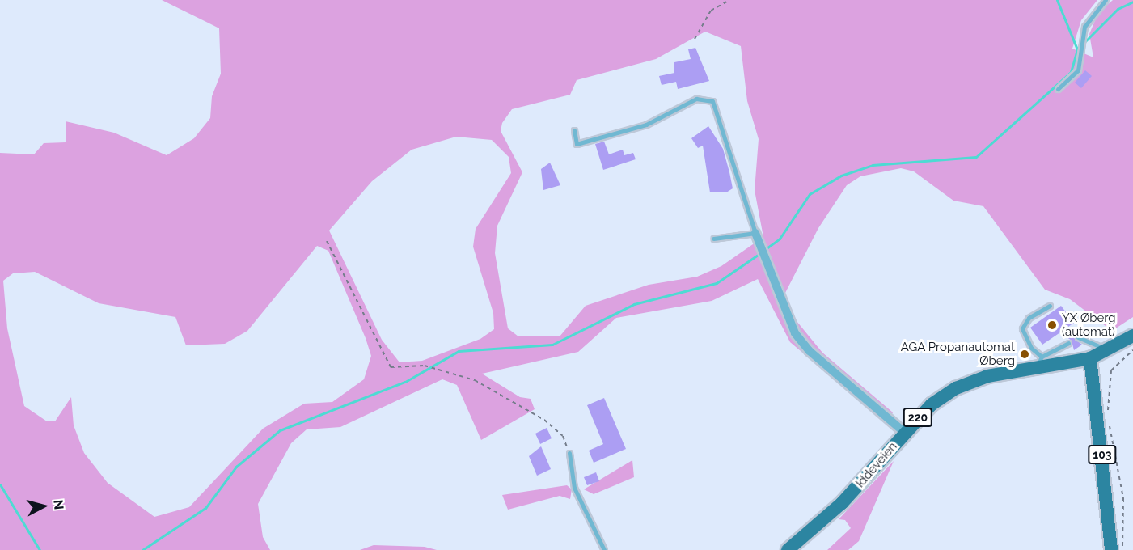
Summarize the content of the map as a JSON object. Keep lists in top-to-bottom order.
{
  "streets": {
    "main road": ["220", "103", "Iddeveien"]
  },
  "crossings": [
    ["103", "Iddeveien"]
  ],
  "places": ["YX Øberg (automat)", "AGA Propanautomat Øberg"],
  "north": "right"
}
